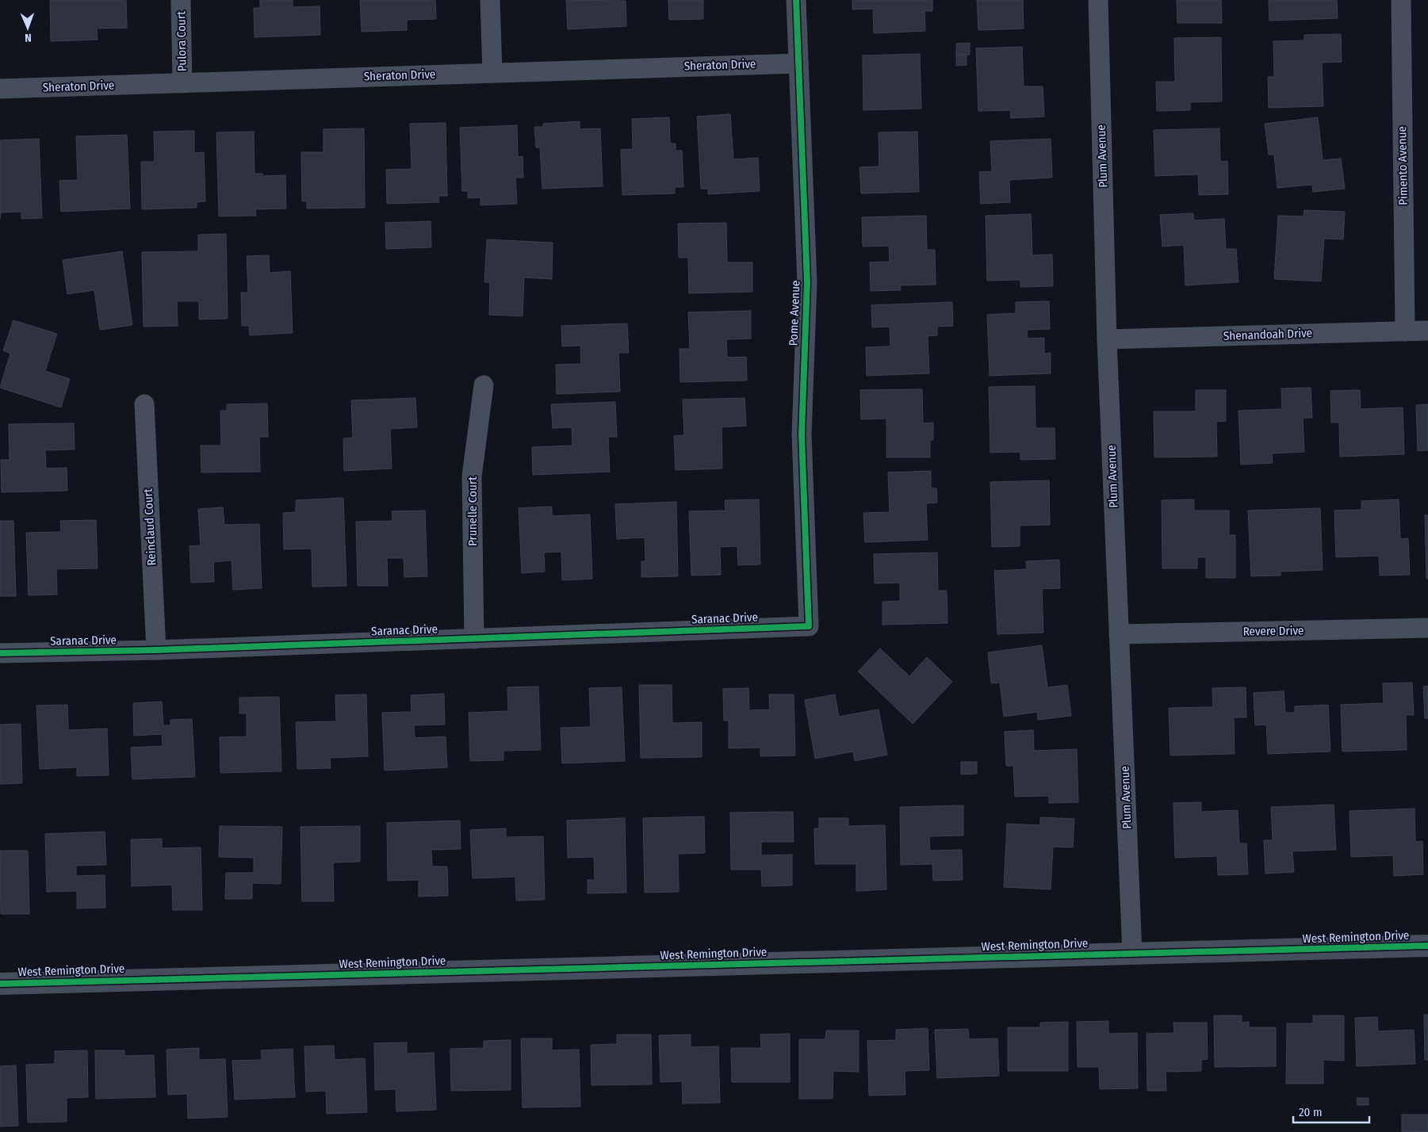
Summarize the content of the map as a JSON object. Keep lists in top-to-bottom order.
{
  "streets": {
    "street": [
      "Pulora Court",
      "Sheraton Drive",
      "Plum Avenue",
      "Pimento Avenue",
      "Pome Avenue",
      "Shenandoah Drive",
      "Prunelle Court",
      "Reinclaud Court",
      "Saranac Drive",
      "Revere Drive",
      "West Remington Drive"
    ]
  },
  "crossings": [
    ["Pulora Court", "Sheraton Drive"],
    ["Sheraton Drive", "Pome Avenue"],
    ["Plum Avenue", "Shenandoah Drive"],
    ["Plum Avenue", "Revere Drive"],
    ["Plum Avenue", "West Remington Drive"],
    ["Pimento Avenue", "Shenandoah Drive"],
    ["Pome Avenue", "Saranac Drive"],
    ["Prunelle Court", "Saranac Drive"],
    ["Reinclaud Court", "Saranac Drive"]
  ],
  "scale_bar": "20 m",
  "north": "bottom"
}
